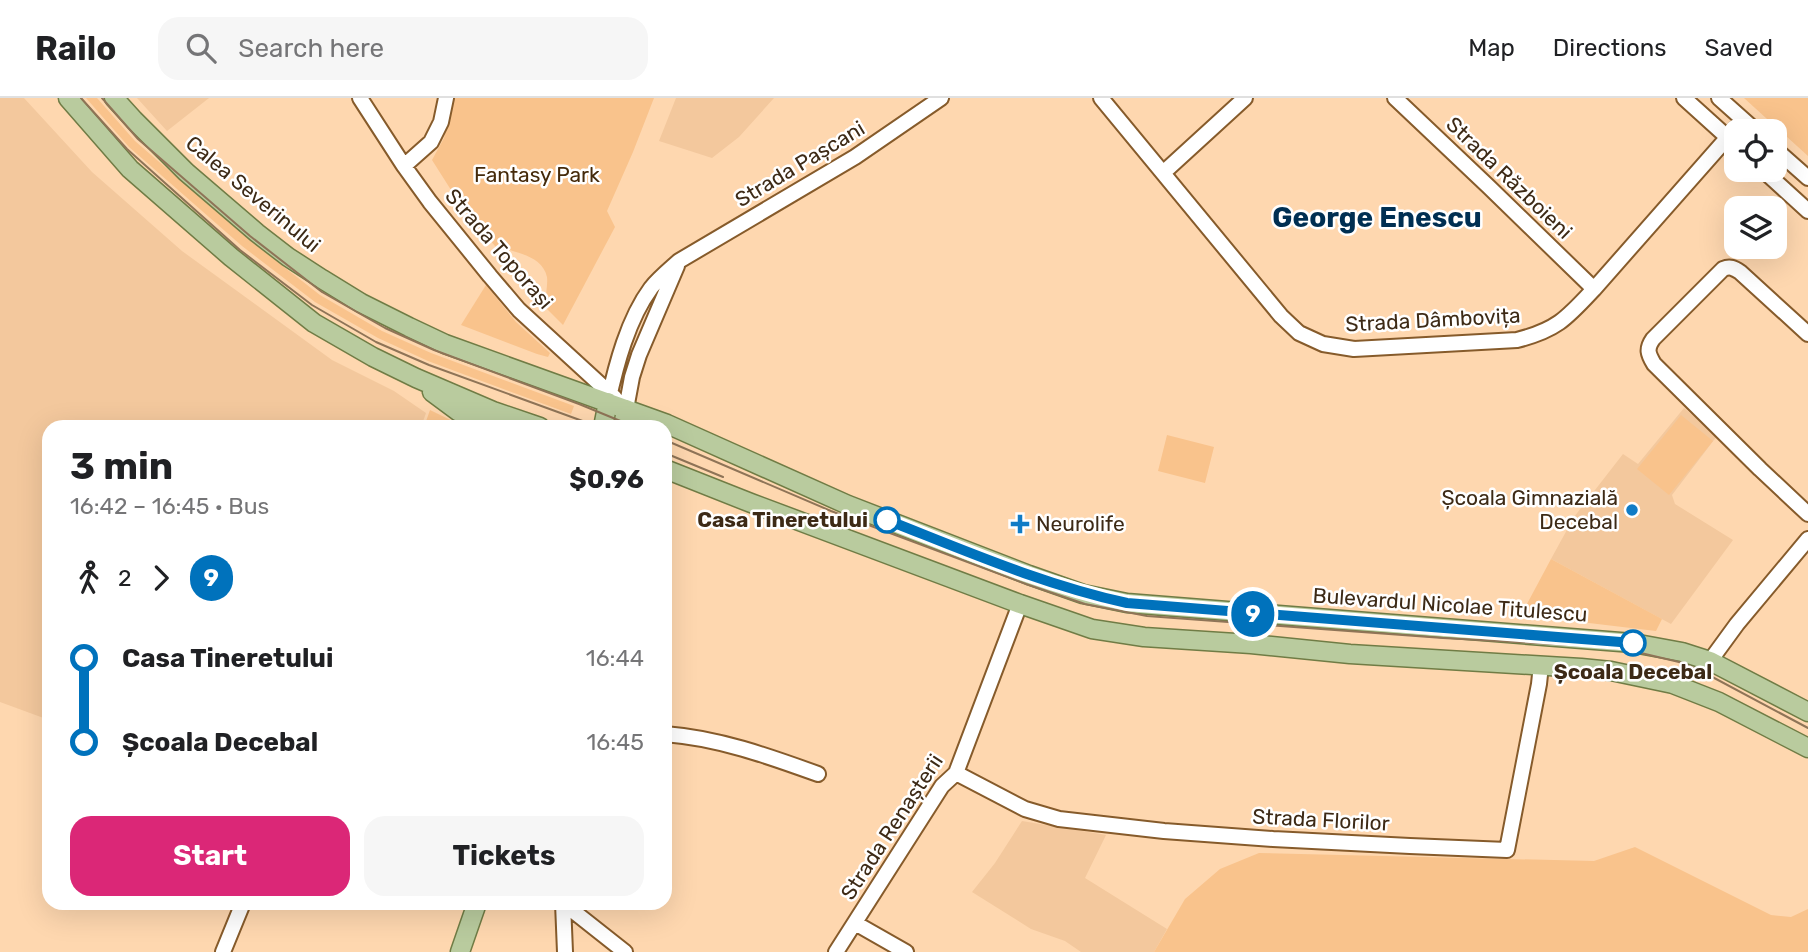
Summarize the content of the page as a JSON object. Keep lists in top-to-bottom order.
{
  "streets": {
    "main road": ["Calea Severinului", "Bulevardul Nicolae Titulescu"],
    "street": [
      "Strada Pașcani",
      "Strada Războieni",
      "Strada Toporași",
      "Strada Dâmbovița",
      "Strada Florilor",
      "Strada Renașterii"
    ]
  },
  "crossings": [
    ["Strada Pașcani", "Calea Severinului"],
    ["Strada Pașcani", "Strada Toporași"],
    ["Strada Pașcani", "Bulevardul Nicolae Titulescu"],
    ["Strada Războieni", "Strada Dâmbovița"],
    ["Calea Severinului", "Strada Toporași"],
    ["Calea Severinului", "Bulevardul Nicolae Titulescu"],
    ["Strada Toporași", "Bulevardul Nicolae Titulescu"],
    ["Strada Florilor", "Strada Renașterii"]
  ],
  "districts": ["George Enescu"],
  "parks": ["Fantasy Park"],
  "places": {
    "other": ["Școala Gimnazială Decebal", "Casa Tineretului", "Școala Decebal"],
    "health": ["Neurolife"]
  },
  "lines": ["bus line 9"],
  "page": {
    "header": "Railo",
    "search": "Search here",
    "nav": ["Map", "Directions", "Saved"],
    "on_map": "9",
    "heading": ["3 min", "16:42 – 16:45 · Bus", "$0.96"],
    "legs": ["2", "9"],
    "list": [
      {
        "name": "Casa Tineretului",
        "value": "16:44"
      },
      {
        "name": "Școala Decebal",
        "value": "16:45"
      }
    ],
    "buttons": ["Start", "Tickets"]
  }
}
